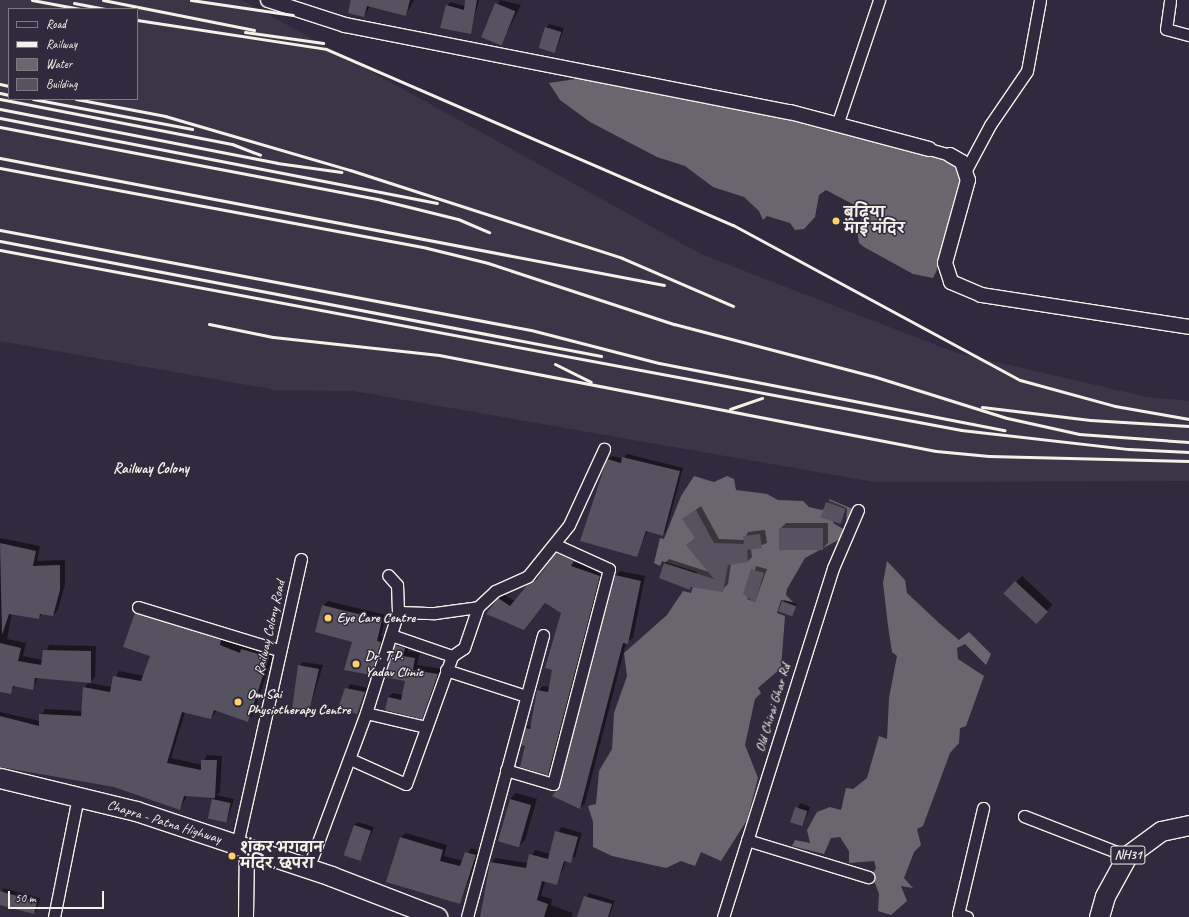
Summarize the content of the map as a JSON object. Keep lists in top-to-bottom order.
{
  "streets": {
    "highway": ["Chapra - Patna Highway", "NH31"],
    "street": ["Railway Colony Road", "Old Chirai Ghar Rd"]
  },
  "crossings": [
    ["Railway Colony Road", "Chapra - Patna Highway"]
  ],
  "districts": ["Railway Colony"],
  "places": [
    "बुढ़िया माई मंदिर",
    "Eye Care Centre",
    "Dr. T.P. Yadav Clinic",
    "Om Sai Physiotherapy Centre",
    "शंकर भगवान मंदिर, छपरा"
  ],
  "legend": [
    "Road",
    "Railway",
    "Water",
    "Building"
  ],
  "scale_bar": "50 m"
}
